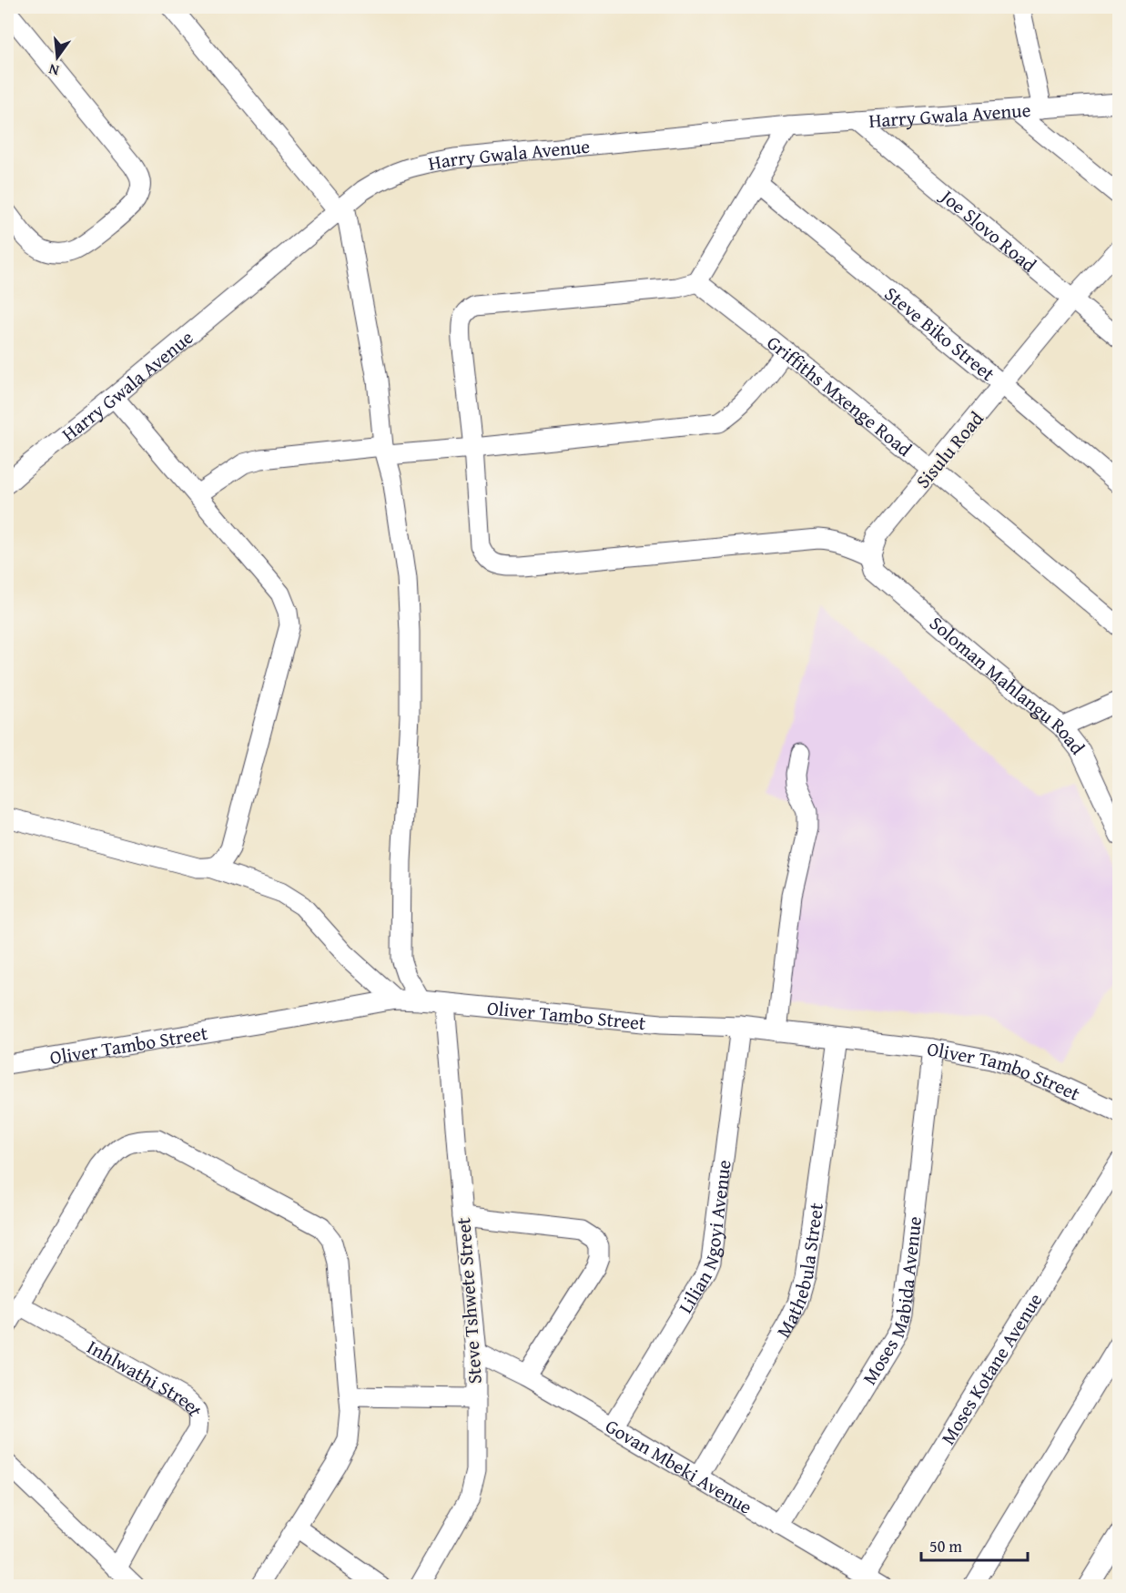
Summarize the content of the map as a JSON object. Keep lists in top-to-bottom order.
{
  "streets": {
    "street": [
      "Harry Gwala Avenue",
      "Joe Slovo Road",
      "Steve Biko Street",
      "Griffiths Mxenge Road",
      "Sisulu Road",
      "Soloman Mahlangu Road",
      "Oliver Tambo Street",
      "Lilian Ngoyi Avenue",
      "Mathebula Street",
      "Moses Mabida Avenue",
      "Steve Tshwete Street",
      "Moses Kotane Avenue",
      "Inhlwathi Street",
      "Govan Mbeki Avenue"
    ]
  },
  "crossings": [
    ["Harry Gwala Avenue", "Joe Slovo Road"],
    ["Joe Slovo Road", "Sisulu Road"],
    ["Steve Biko Street", "Sisulu Road"],
    ["Griffiths Mxenge Road", "Sisulu Road"],
    ["Sisulu Road", "Soloman Mahlangu Road"],
    ["Oliver Tambo Street", "Lilian Ngoyi Avenue"],
    ["Oliver Tambo Street", "Mathebula Street"],
    ["Oliver Tambo Street", "Moses Mabida Avenue"],
    ["Oliver Tambo Street", "Steve Tshwete Street"],
    ["Lilian Ngoyi Avenue", "Govan Mbeki Avenue"],
    ["Mathebula Street", "Govan Mbeki Avenue"],
    ["Moses Mabida Avenue", "Govan Mbeki Avenue"],
    ["Steve Tshwete Street", "Govan Mbeki Avenue"],
    ["Moses Kotane Avenue", "Govan Mbeki Avenue"]
  ],
  "scale_bar": "50 m",
  "north": "bottom"
}
